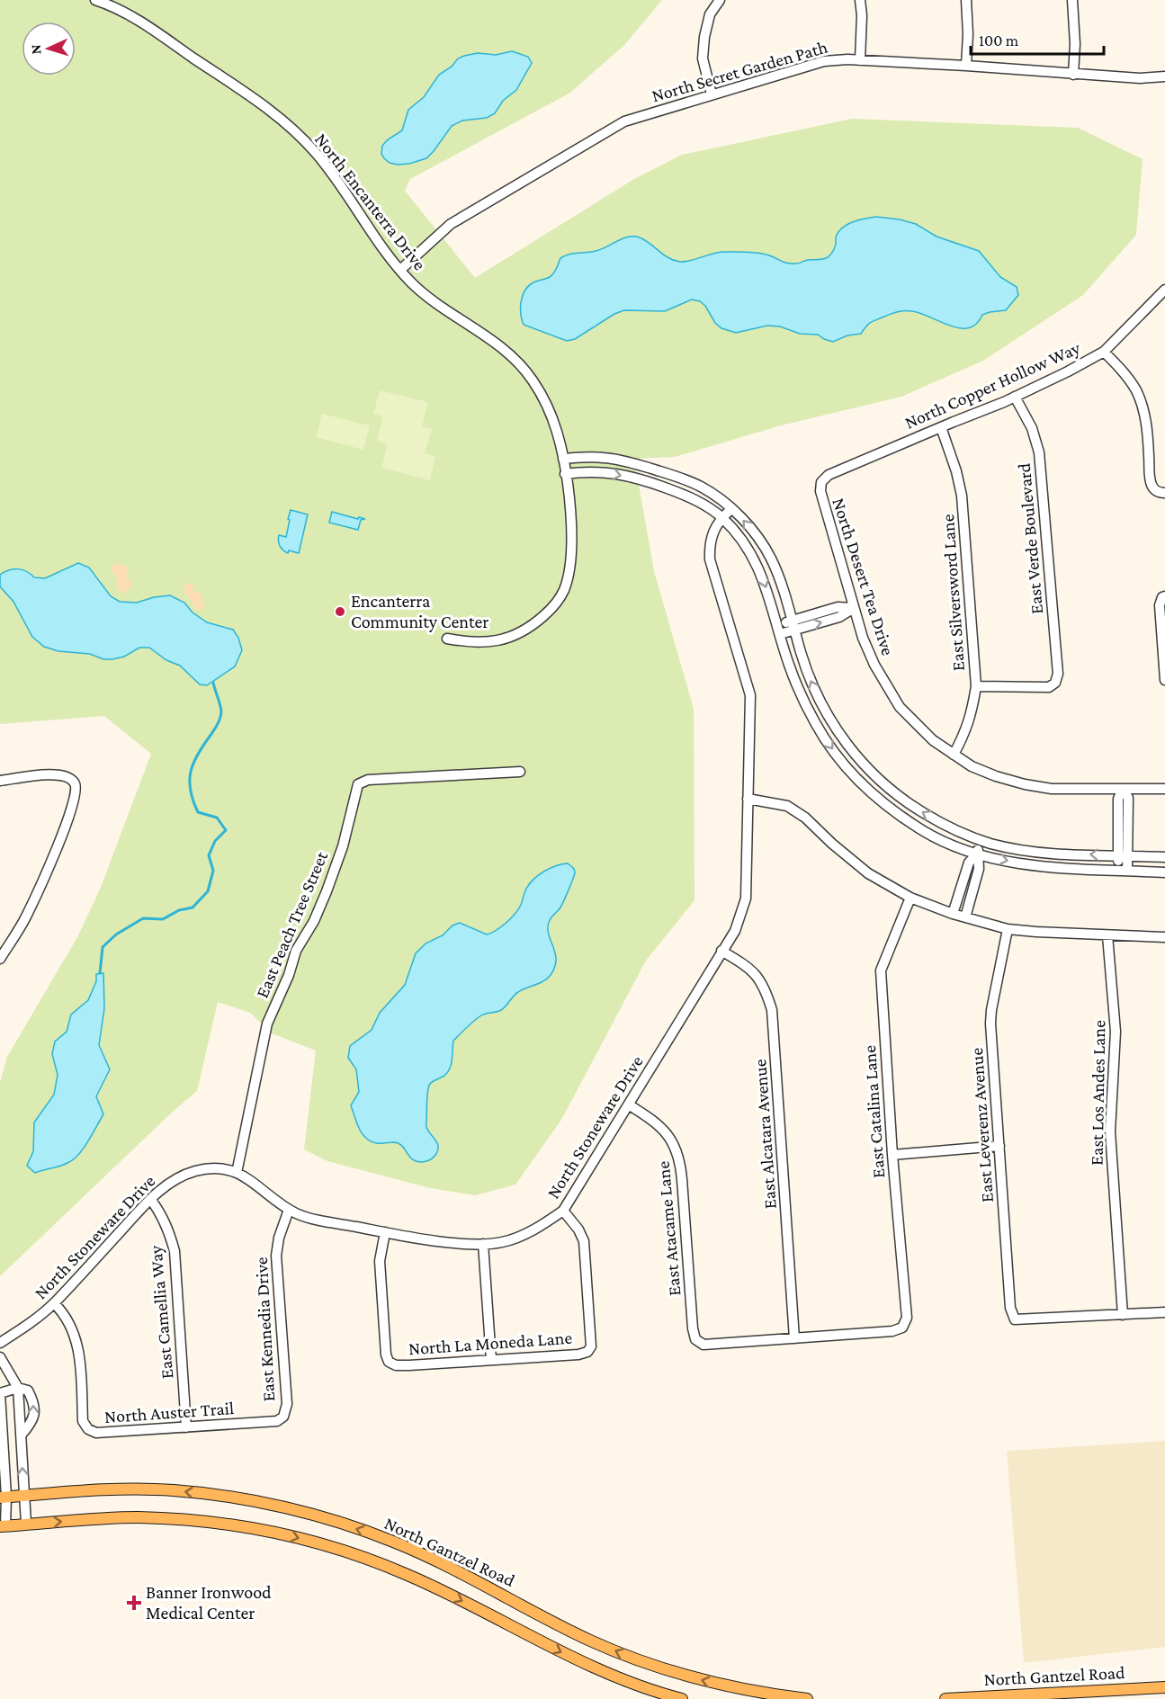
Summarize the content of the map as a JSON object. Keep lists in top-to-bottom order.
{
  "streets": {
    "main road": ["North Gantzel Road"],
    "street": [
      "North Secret Garden Path",
      "North Encanterra Drive",
      "North Copper Hollow Way",
      "East Verde Boulevard",
      "North Desert Tea Drive",
      "East Silversword Lane",
      "East Peach Tree Street",
      "East Los Andes Lane",
      "East Catalina Lane",
      "East Leverenz Avenue",
      "North Stoneware Drive",
      "East Alcatara Avenue",
      "East Atacame Lane",
      "East Camellia Way",
      "East Kennedia Drive",
      "North La Moneda Lane",
      "North Auster Trail"
    ]
  },
  "crossings": [
    ["North Secret Garden Path", "North Encanterra Drive"],
    ["North Copper Hollow Way", "East Verde Boulevard"],
    ["North Copper Hollow Way", "North Desert Tea Drive"],
    ["North Copper Hollow Way", "East Silversword Lane"],
    ["East Verde Boulevard", "East Silversword Lane"],
    ["North Desert Tea Drive", "East Silversword Lane"],
    ["East Peach Tree Street", "North Stoneware Drive"],
    ["East Los Andes Lane", "East Leverenz Avenue"],
    ["East Catalina Lane", "East Alcatara Avenue"],
    ["East Catalina Lane", "East Atacame Lane"],
    ["North Stoneware Drive", "East Alcatara Avenue"],
    ["North Stoneware Drive", "East Atacame Lane"],
    ["North Stoneware Drive", "East Camellia Way"],
    ["North Stoneware Drive", "East Kennedia Drive"],
    ["North Stoneware Drive", "North La Moneda Lane"],
    ["North Stoneware Drive", "North Auster Trail"],
    ["East Alcatara Avenue", "East Atacame Lane"],
    ["East Camellia Way", "North Auster Trail"],
    ["East Kennedia Drive", "North Auster Trail"]
  ],
  "places": {
    "other": ["Encanterra Community Center"],
    "health": ["Banner Ironwood Medical Center"]
  },
  "scale_bar": "100 m",
  "north": "left"
}
